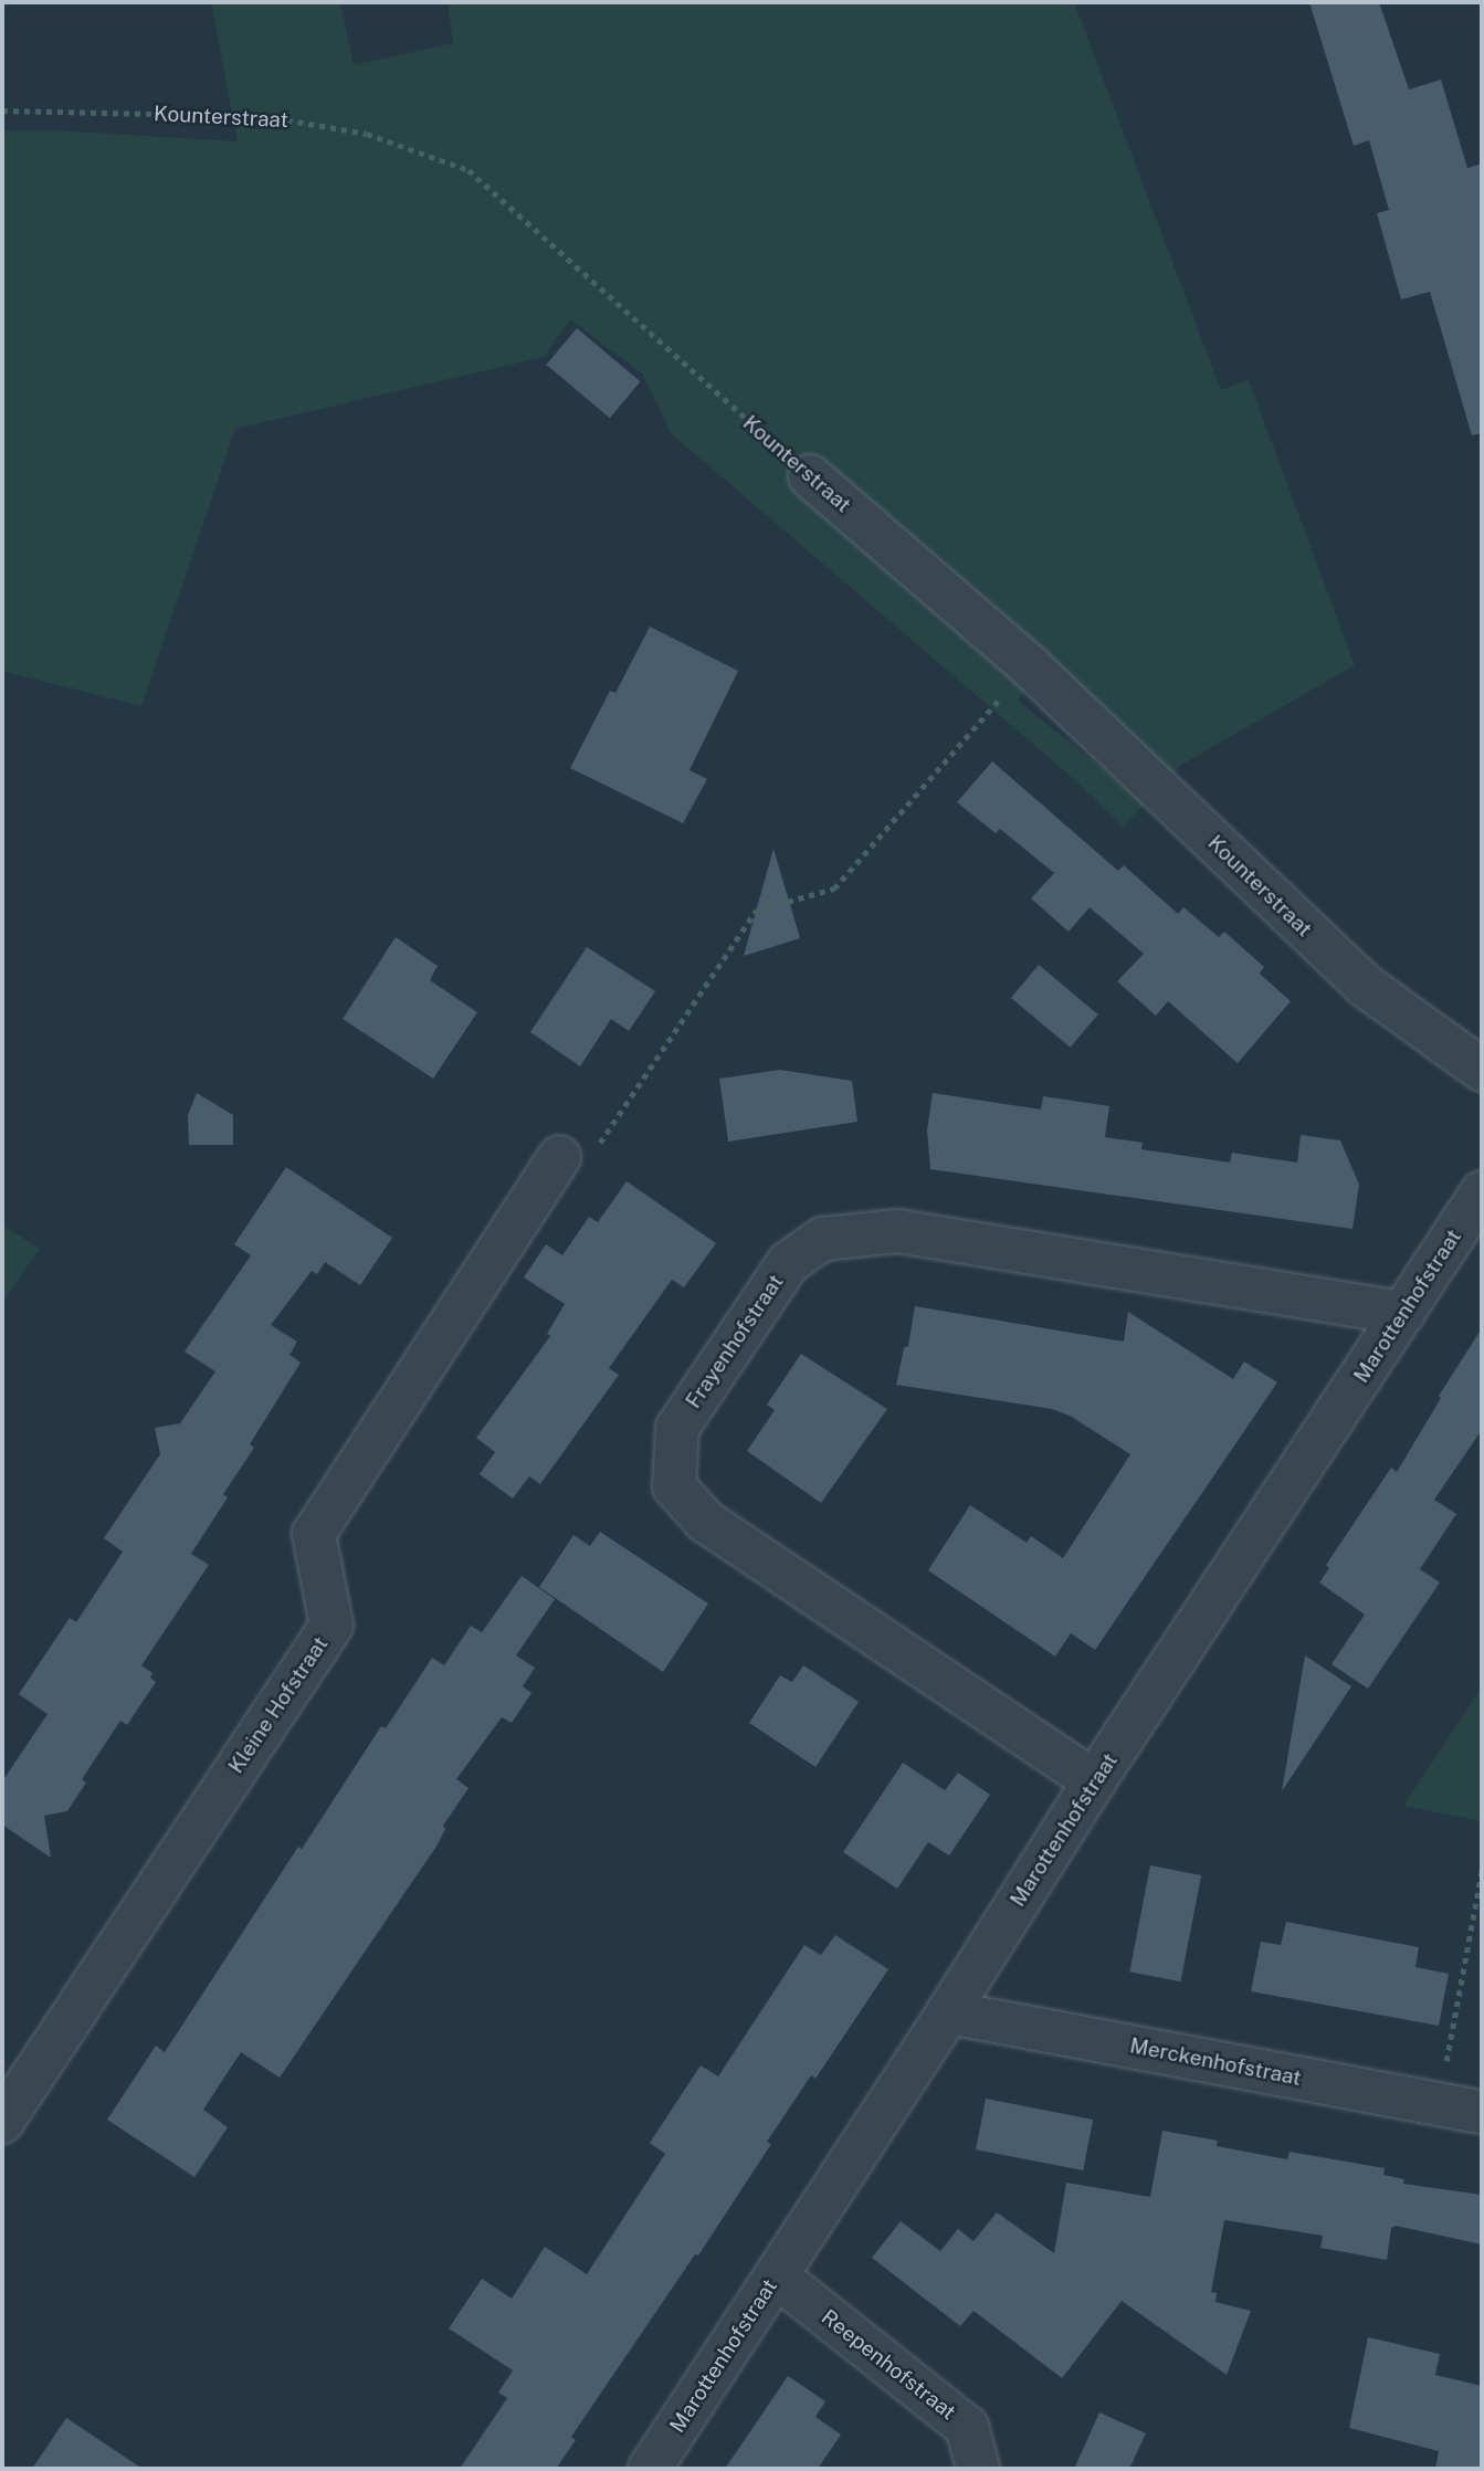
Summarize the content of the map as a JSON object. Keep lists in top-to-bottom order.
{
  "streets": {
    "street": [
      "Kounterstraat",
      "Marottenhofstraat",
      "Frayenhofstraat",
      "Kleine Hofstraat",
      "Merckenhofstraat",
      "Reepenhofstraat"
    ]
  },
  "crossings": [
    ["Marottenhofstraat", "Frayenhofstraat"],
    ["Marottenhofstraat", "Merckenhofstraat"],
    ["Marottenhofstraat", "Reepenhofstraat"]
  ]
}
